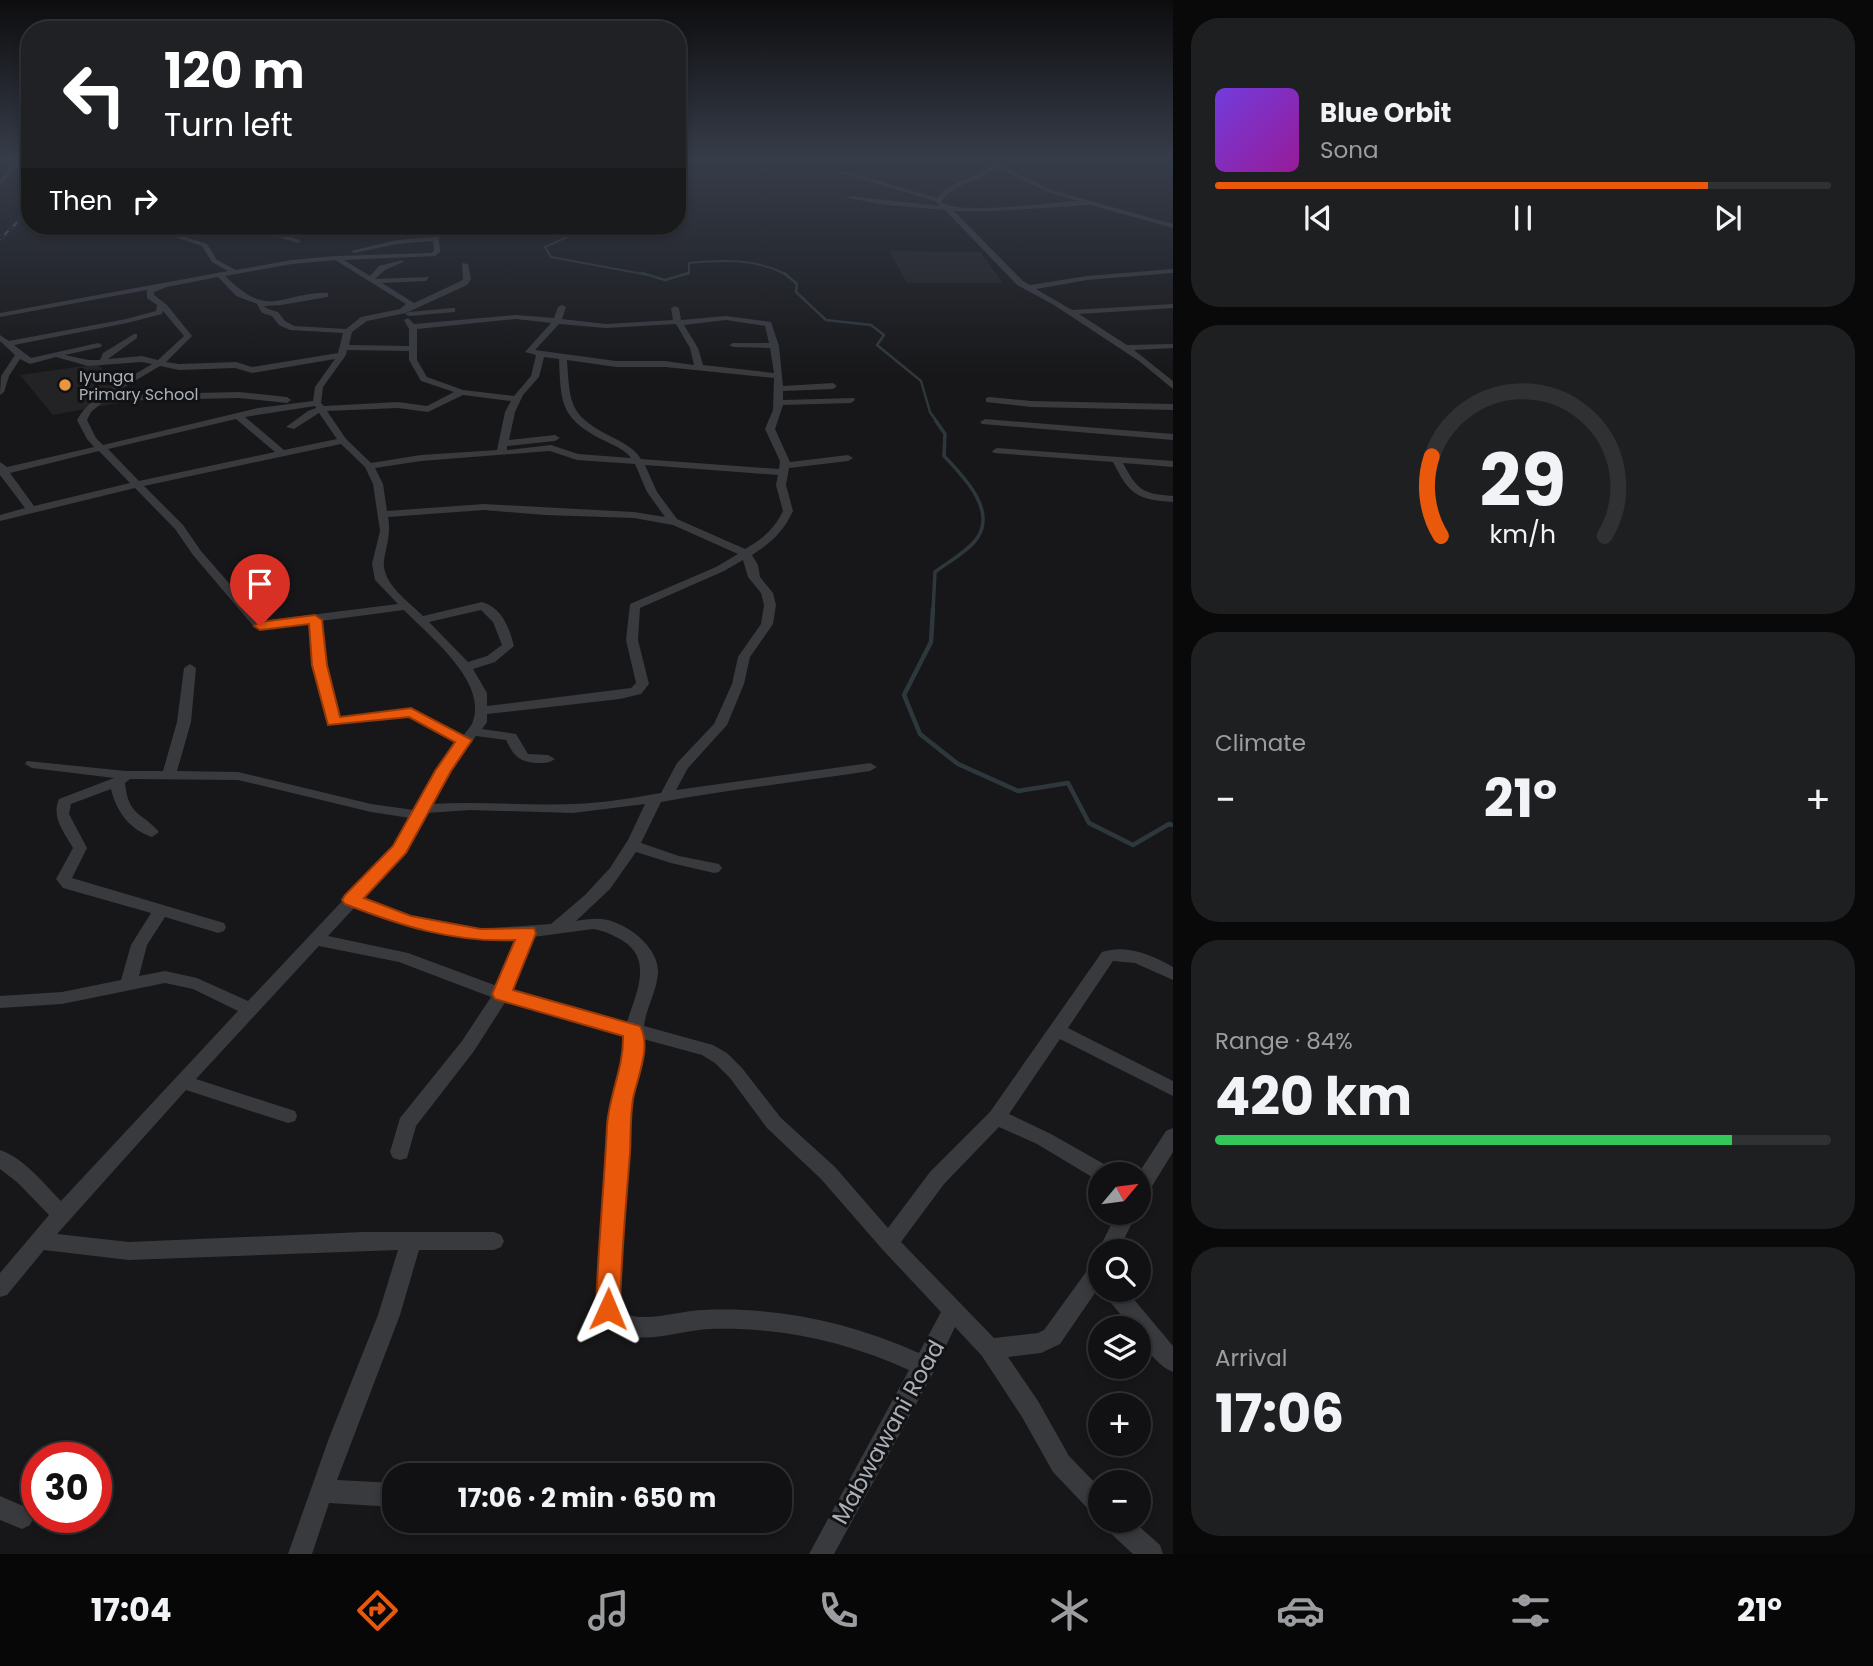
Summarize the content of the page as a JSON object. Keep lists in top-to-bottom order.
{
  "streets": {
    "street": ["Mabwawani Road"]
  },
  "places": ["Iyunga Primary School"],
  "north": "top right",
  "page": {
    "turn": ["120 m", "Turn left"],
    "song": ["Blue Orbit", "Sona"],
    "then": "Then",
    "tile": [
      "Climate",
      ["Range · 84%", "420 km"],
      ["Arrival", "17:06"]
    ],
    "heat": ["−", "21°", "+"],
    "map_buttons": ["+", "−"],
    "limit": "30",
    "trip": "17:06 · 2 min · 650 m",
    "tabs": ["17:04", "21°"],
    "gauge": ["29", "km/h"]
  }
}
